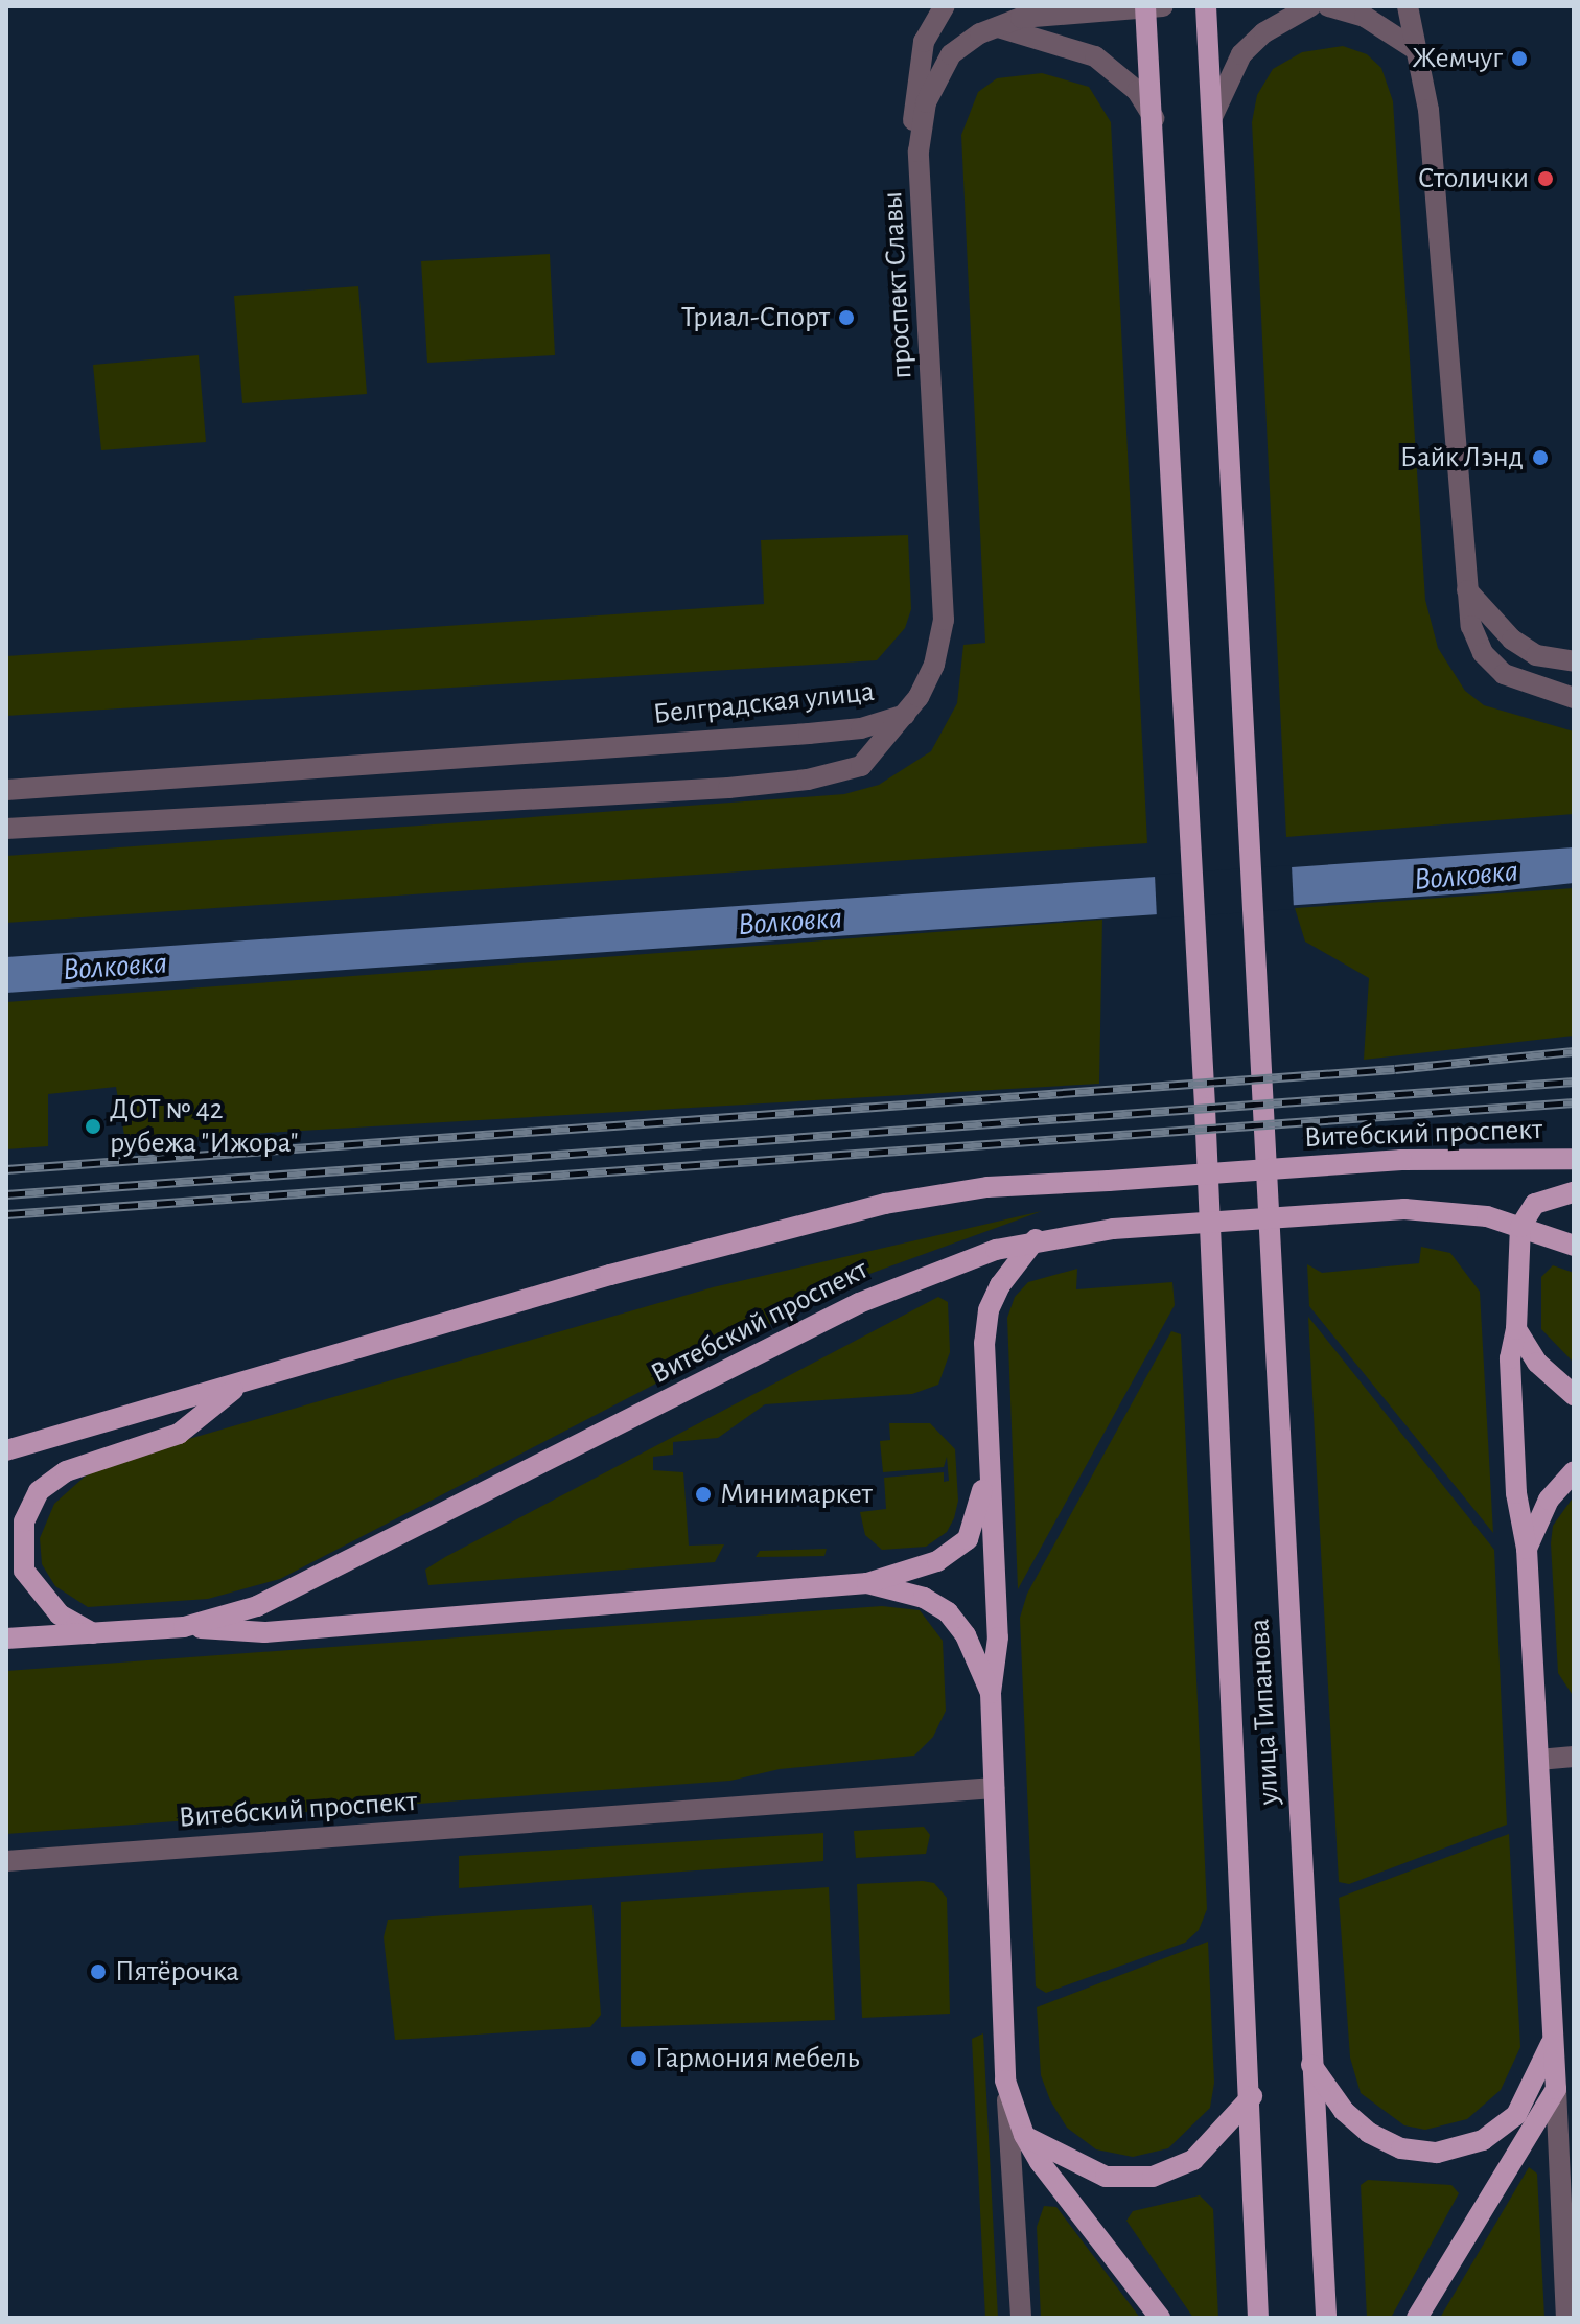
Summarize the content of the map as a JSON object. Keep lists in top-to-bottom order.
{
  "streets": {
    "main road": ["Витебский проспект", "улица Типанова"],
    "street": ["проспект Славы", "Белградская улица"]
  },
  "crossings": [
    ["проспект Славы", "Белградская улица"]
  ],
  "water": ["Волковка"],
  "places": [
    "Жемчуг",
    "Столички",
    "Триал-Спорт",
    "Байк Лэнд",
    "ДОТ № 42 рубежа \"Ижора\"",
    "Минимаркет",
    "Пятёрочка",
    "Гармония мебель"
  ]
}
